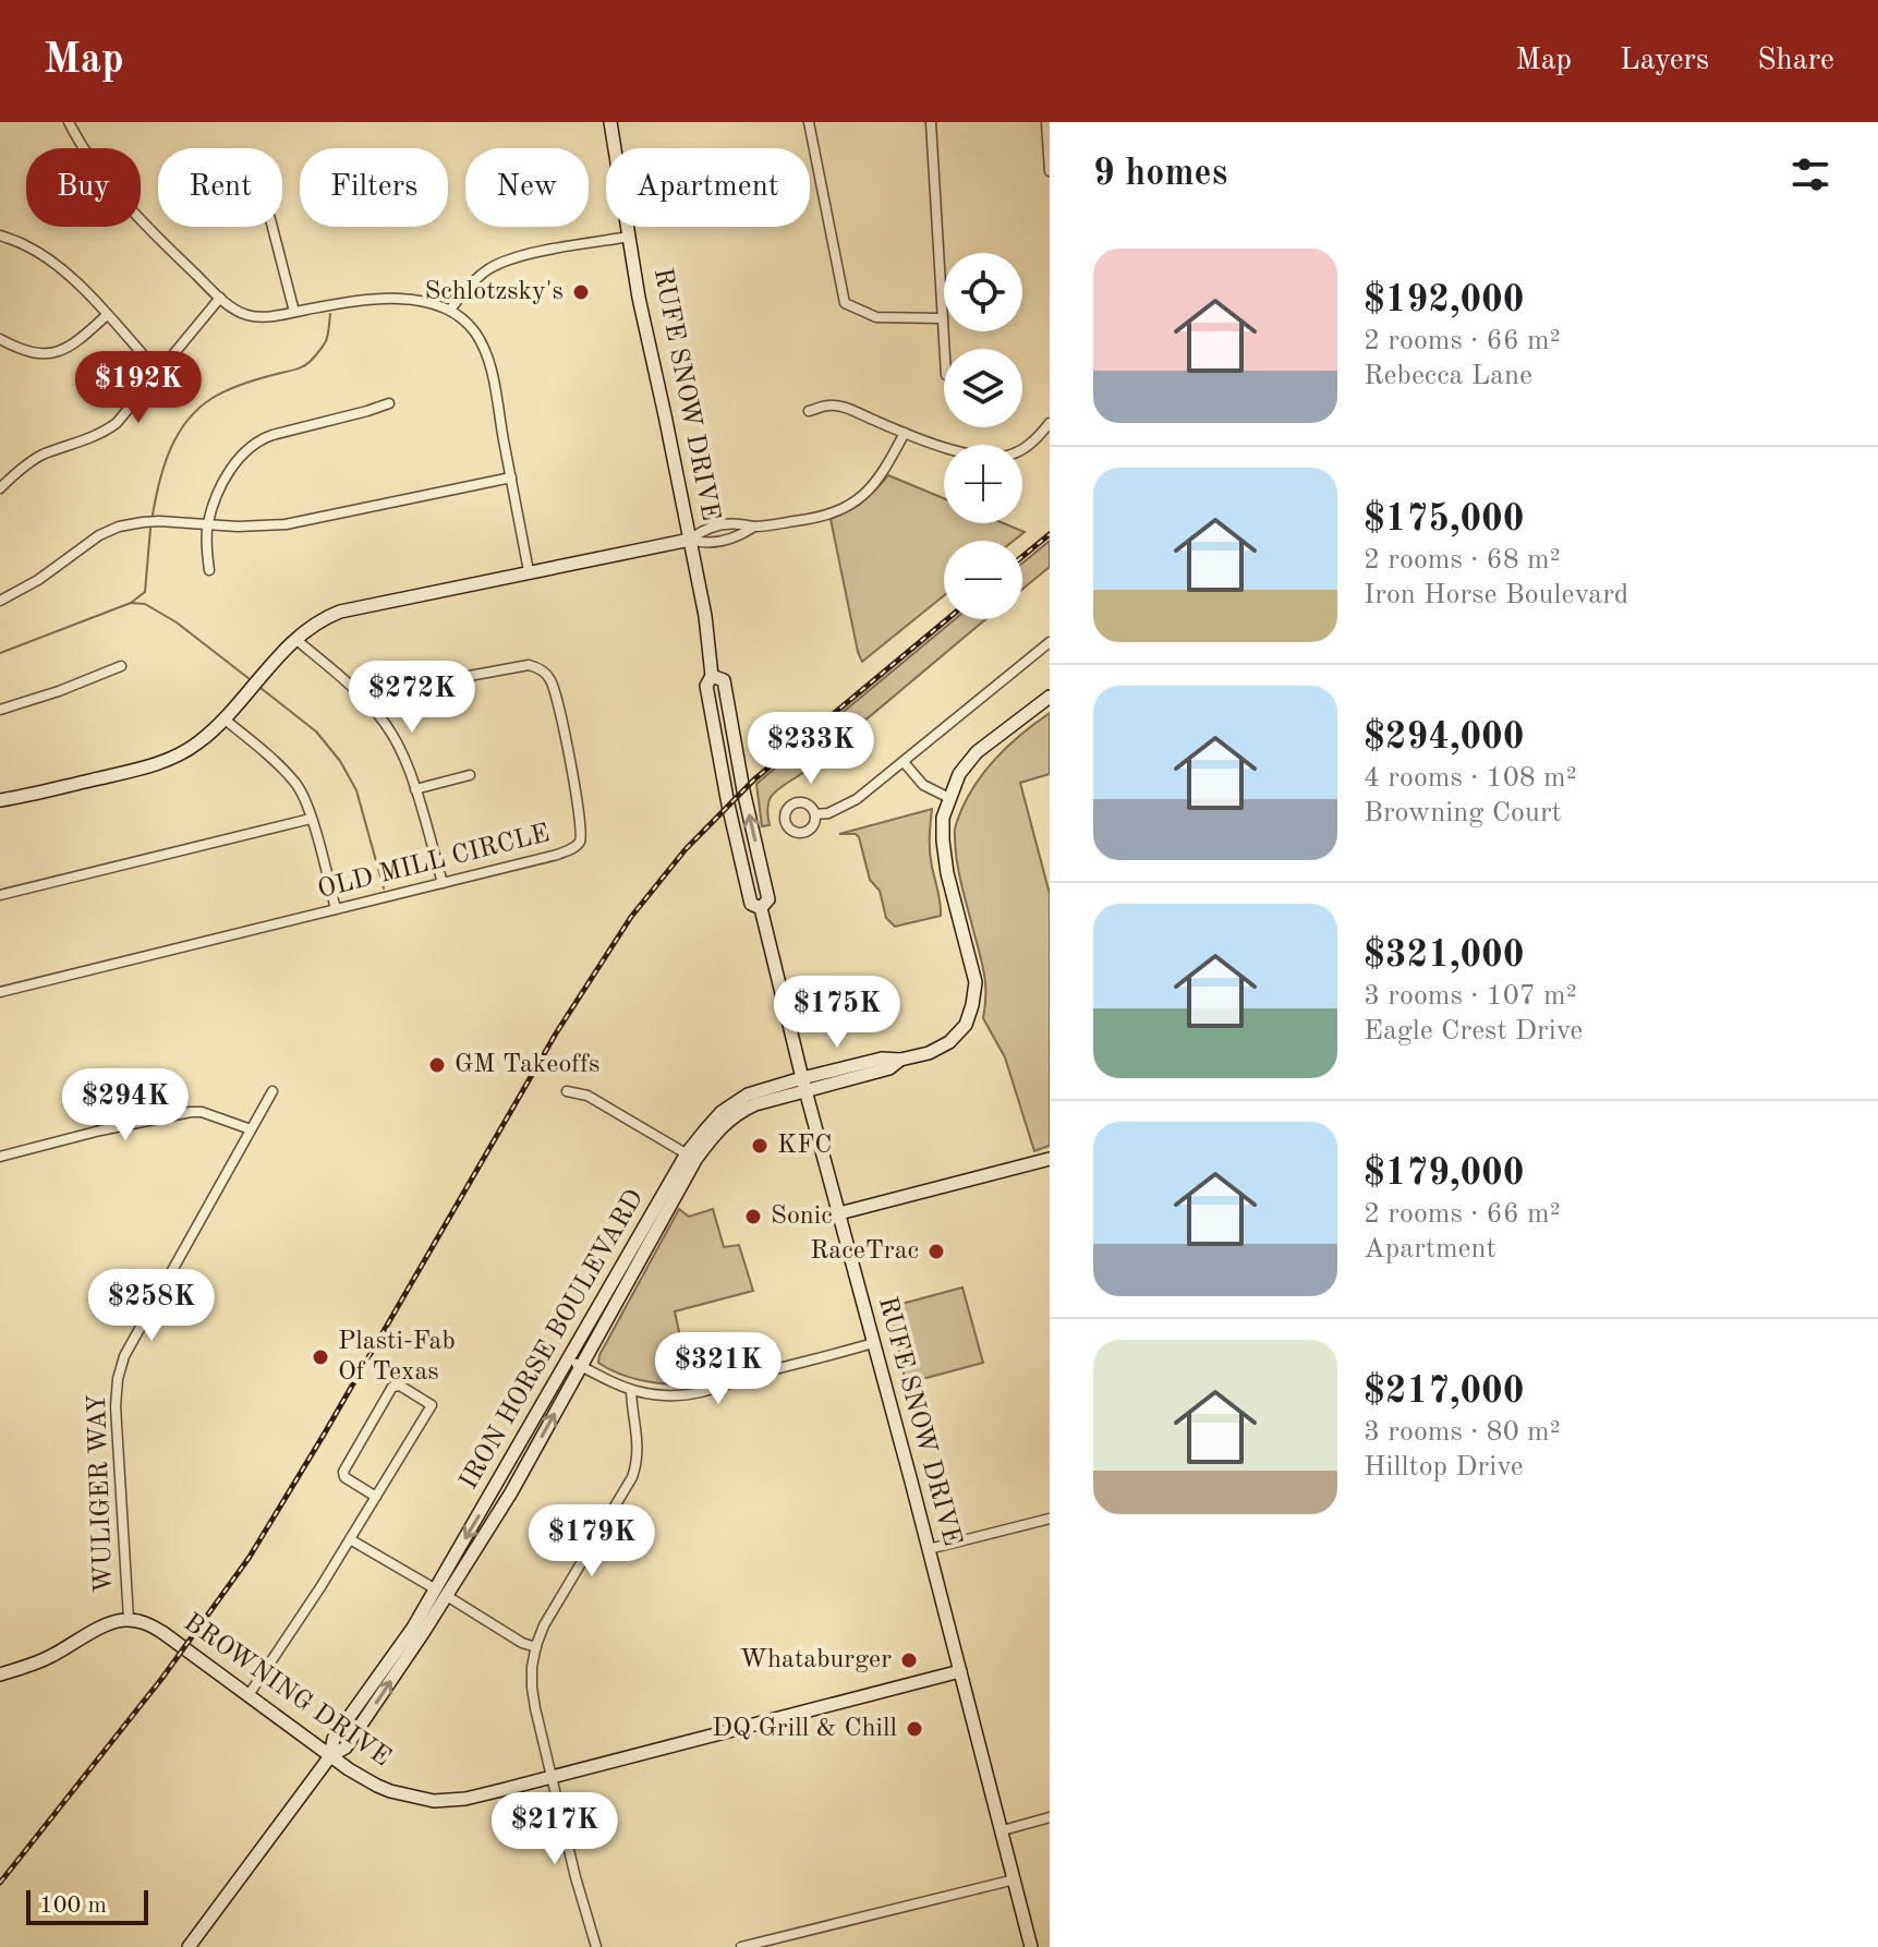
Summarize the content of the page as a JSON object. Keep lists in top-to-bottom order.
{
  "streets": {
    "street": [
      "RUFE SNOW DRIVE",
      "OLD MILL CIRCLE",
      "IRON HORSE BOULEVARD",
      "WULIGER WAY",
      "BROWNING DRIVE"
    ]
  },
  "crossings": [
    ["RUFE SNOW DRIVE", "IRON HORSE BOULEVARD"],
    ["RUFE SNOW DRIVE", "BROWNING DRIVE"],
    ["IRON HORSE BOULEVARD", "BROWNING DRIVE"],
    ["WULIGER WAY", "BROWNING DRIVE"]
  ],
  "places": [
    "Schlotzsky's",
    "GM Takeoffs",
    "KFC",
    "Sonic",
    "RaceTrac",
    "Plasti-Fab Of Texas",
    "Whataburger",
    "DQ Grill & Chill"
  ],
  "scale_bar": "100 m",
  "page": {
    "header": "Map",
    "nav": ["Map", "Layers", "Share"],
    "heading": "9 homes",
    "chip": [
      "Buy",
      "Rent",
      "Filters",
      "New",
      "Apartment"
    ],
    "list": [
      {
        "name": "$192,000",
        "note": "2 rooms · 66 m² · Rebecca Lane"
      },
      {
        "name": "$175,000",
        "note": "2 rooms · 68 m² · Iron Horse Boulevard"
      },
      {
        "name": "$294,000",
        "note": "4 rooms · 108 m² · Browning Court"
      },
      {
        "name": "$321,000",
        "note": "3 rooms · 107 m² · Eagle Crest Drive"
      },
      {
        "name": "$179,000",
        "note": "2 rooms · 66 m² · Apartment"
      },
      {
        "name": "$217,000",
        "note": "3 rooms · 80 m² · Hilltop Drive"
      }
    ],
    "map_buttons": ["+", "−"],
    "price": [
      "$192K",
      "$272K",
      "$233K",
      "$175K",
      "$294K",
      "$258K",
      "$321K",
      "$179K",
      "$217K"
    ],
    "scale": "100 m"
  }
}
